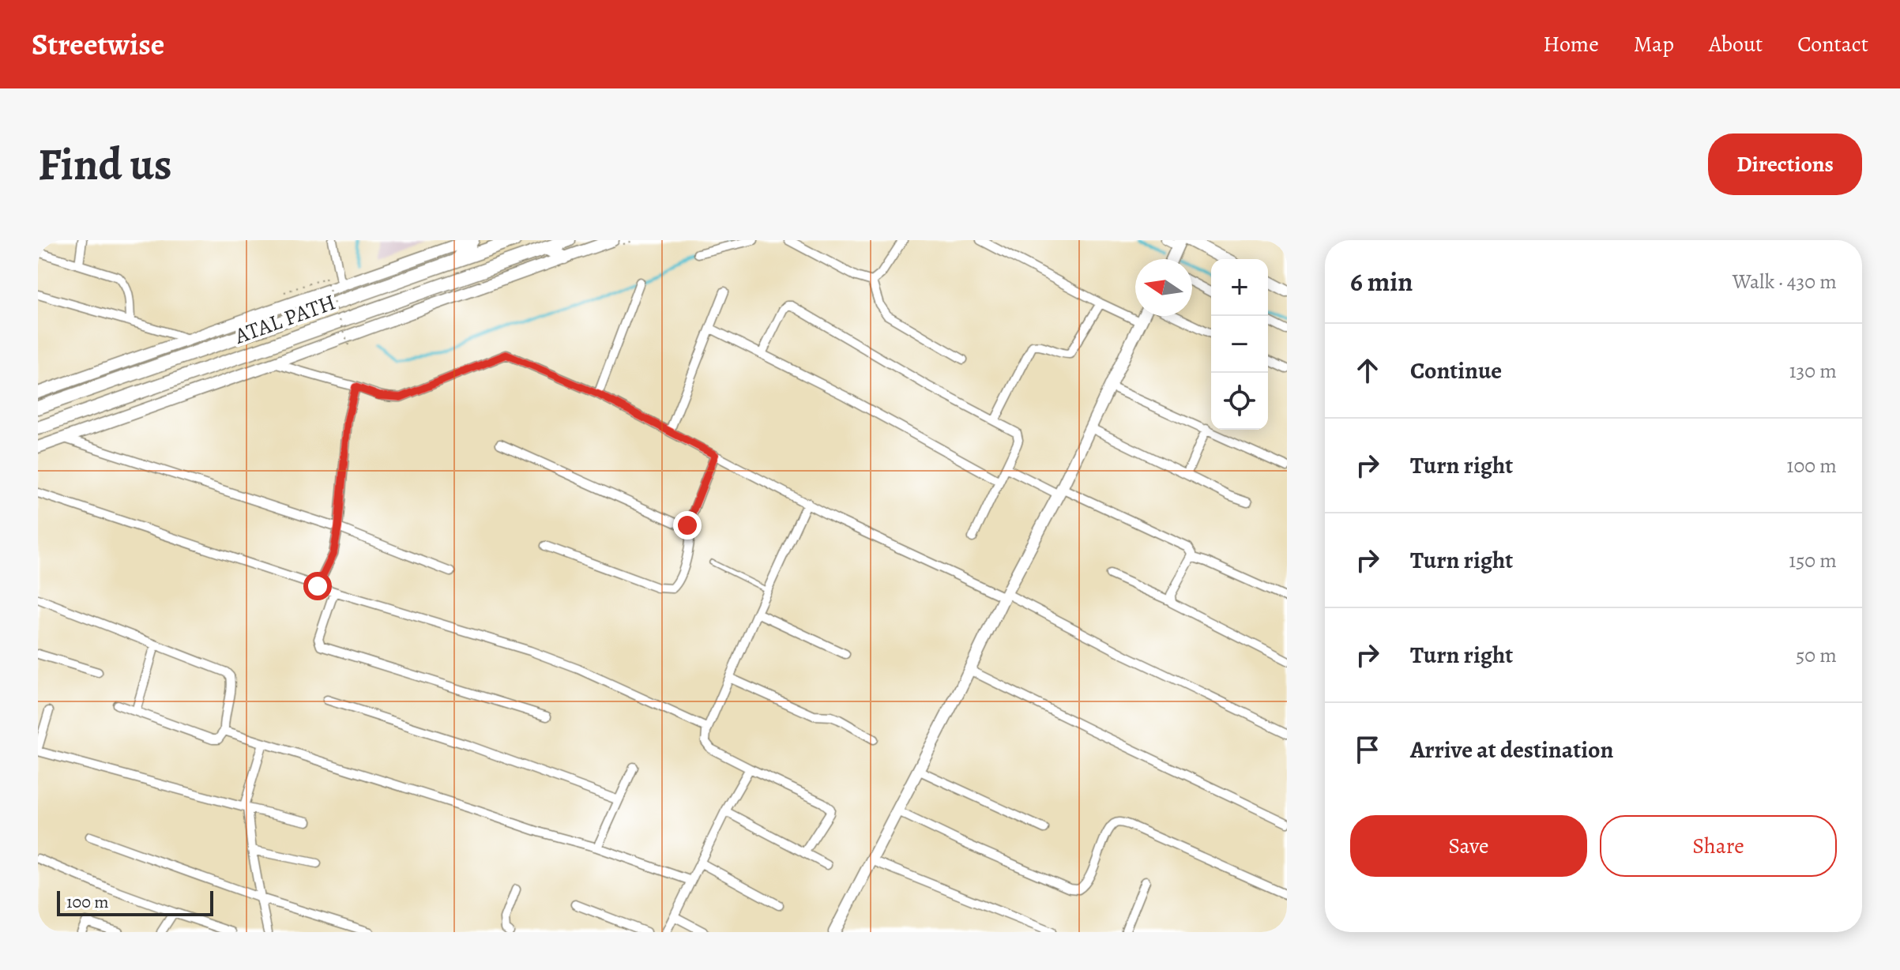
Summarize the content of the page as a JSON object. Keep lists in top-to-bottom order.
{
  "streets": {
    "main road": ["ATAL PATH"]
  },
  "scale_bar": "100 m",
  "north": "left",
  "page": {
    "header": "Streetwise",
    "nav": [
      "Home",
      "Map",
      "About",
      "Contact"
    ],
    "buttons": [
      "Directions",
      ["Save", "Share"]
    ],
    "title": "Find us",
    "heading": ["6 min", "Walk · 430 m"],
    "map_buttons": ["+", "−"],
    "list": [
      ["Continue", "130 m"],
      ["Turn right", "100 m"],
      ["Turn right", "150 m"],
      ["Turn right", "50 m"],
      "Arrive at destination"
    ],
    "scale": "100 m"
  }
}
